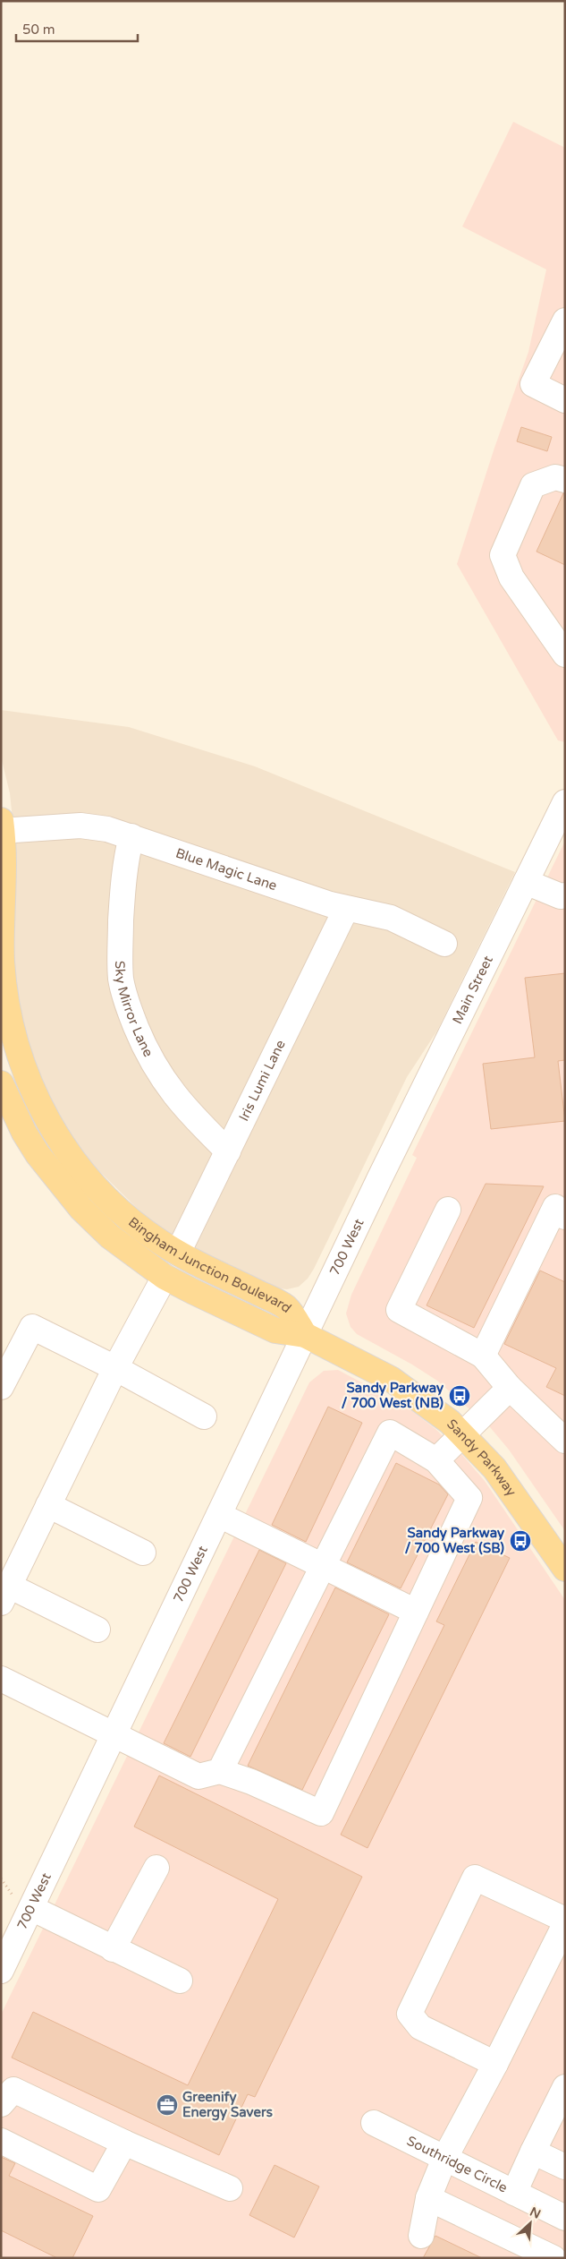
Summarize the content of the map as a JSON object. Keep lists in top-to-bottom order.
{
  "streets": {
    "main road": ["Bingham Junction Boulevard", "Sandy Parkway"],
    "street": [
      "Blue Magic Lane",
      "Main Street",
      "Sky Mirror Lane",
      "Iris Lumi Lane",
      "700 West",
      "Southridge Circle"
    ]
  },
  "crossings": [
    ["Blue Magic Lane", "Sky Mirror Lane"],
    ["Blue Magic Lane", "Iris Lumi Lane"],
    ["Blue Magic Lane", "Bingham Junction Boulevard"],
    ["Main Street", "700 West"],
    ["Sky Mirror Lane", "Iris Lumi Lane"],
    ["Iris Lumi Lane", "Bingham Junction Boulevard"],
    ["700 West", "Bingham Junction Boulevard"],
    ["700 West", "Sandy Parkway"],
    ["Bingham Junction Boulevard", "Sandy Parkway"]
  ],
  "places": {
    "bus stop": ["Sandy Parkway / 700 West (NB)", "Sandy Parkway / 700 West (SB)"],
    "office": ["Greenify Energy Savers"]
  },
  "scale_bar": "50 m",
  "north": "top right"
}
